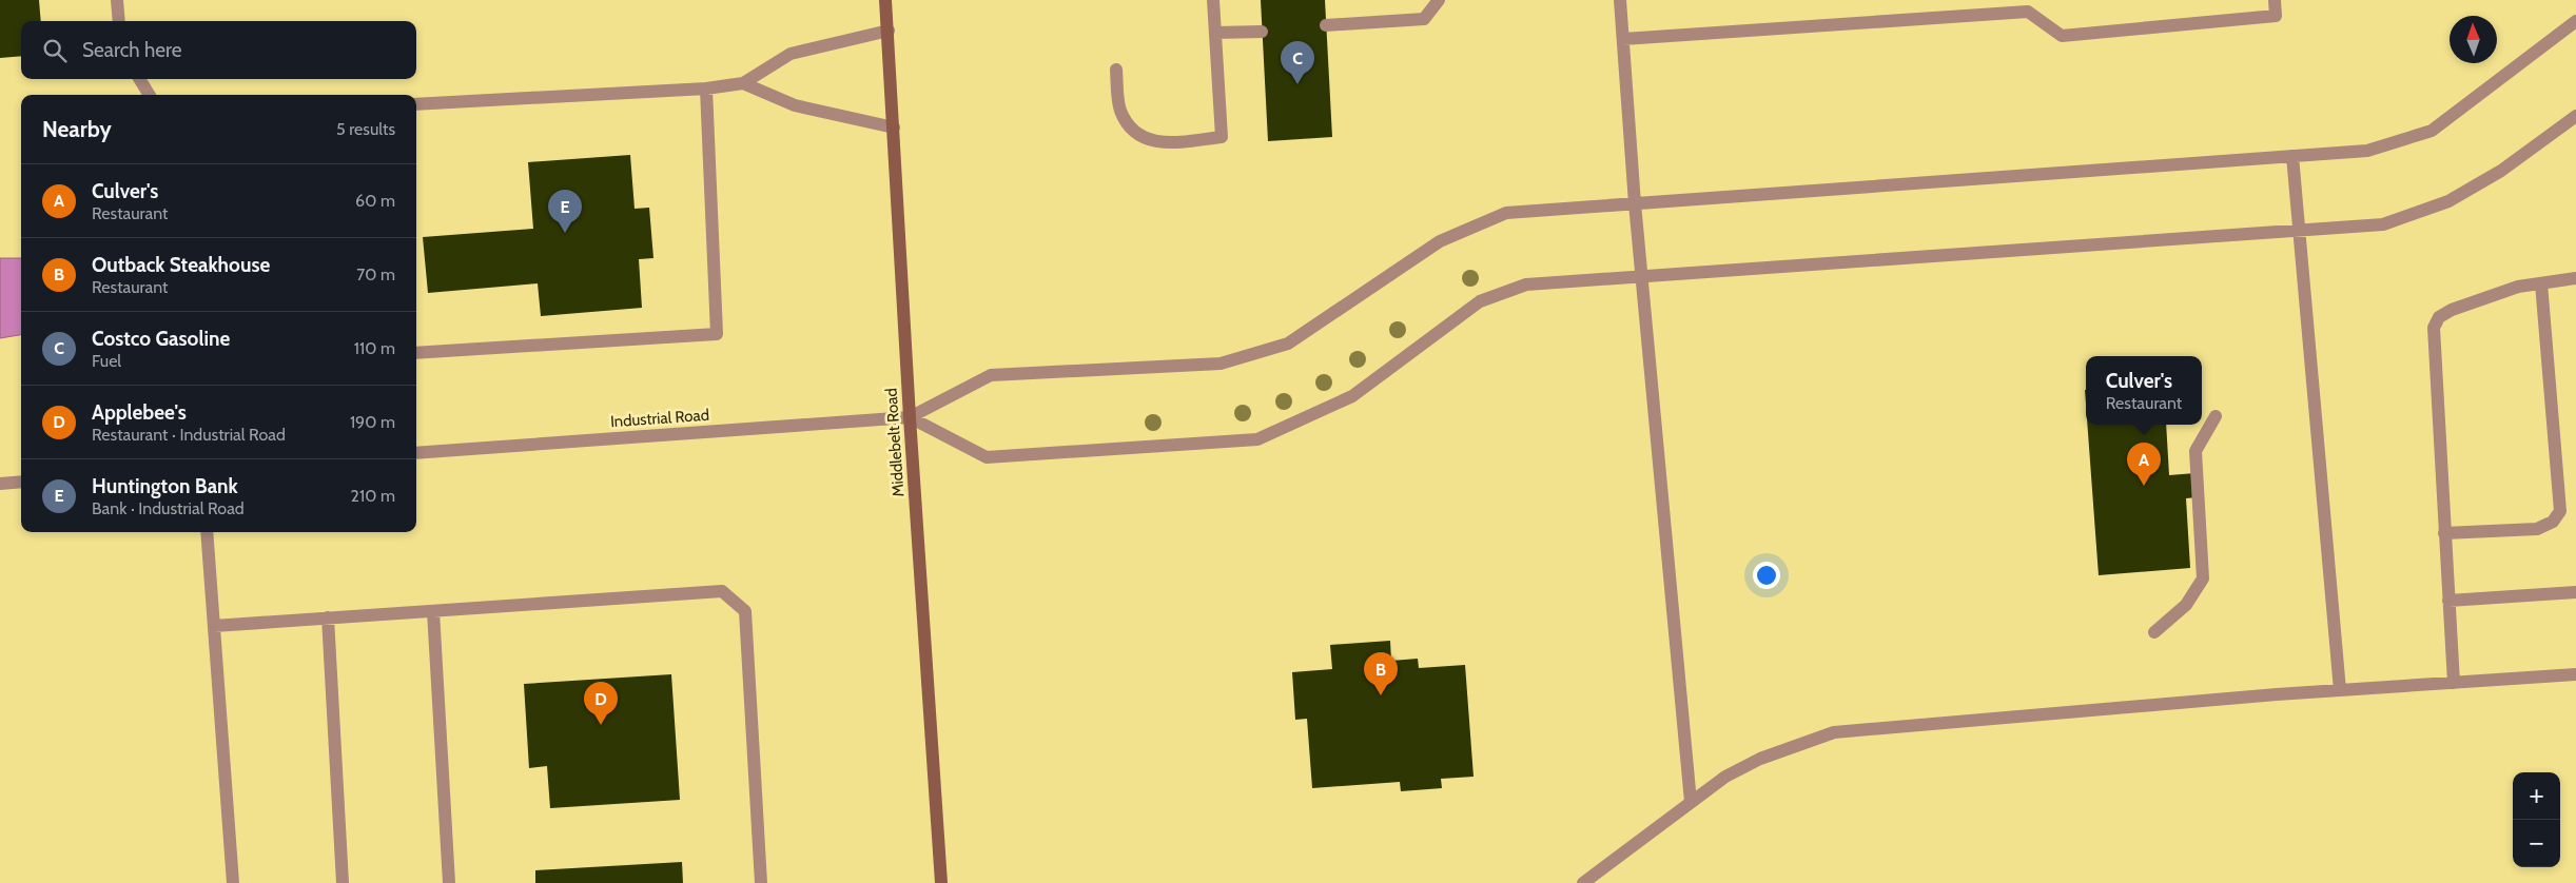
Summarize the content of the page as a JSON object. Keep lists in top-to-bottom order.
{
  "streets": {
    "main road": ["Middlebelt Road"],
    "street": ["Industrial Road"]
  },
  "crossings": [
    ["Industrial Road", "Middlebelt Road"]
  ],
  "north": "top",
  "page": {
    "search": "Search here",
    "pins": [
      "C",
      "E",
      "A",
      "B",
      "D"
    ],
    "heading": ["Nearby", "5 results"],
    "list": [
      {
        "mark": "A",
        "name": "Culver's",
        "note": "Restaurant",
        "value": "60 m"
      },
      {
        "mark": "B",
        "name": "Outback Steakhouse",
        "note": "Restaurant",
        "value": "70 m"
      },
      {
        "mark": "C",
        "name": "Costco Gasoline",
        "note": "Fuel",
        "value": "110 m"
      },
      {
        "mark": "D",
        "name": "Applebee's",
        "note": "Restaurant · Industrial Road",
        "value": "190 m"
      },
      {
        "mark": "E",
        "name": "Huntington Bank",
        "note": "Bank · Industrial Road",
        "value": "210 m"
      }
    ],
    "popup": ["Culver's", "Restaurant"],
    "map_buttons": ["+", "−"]
  }
}
